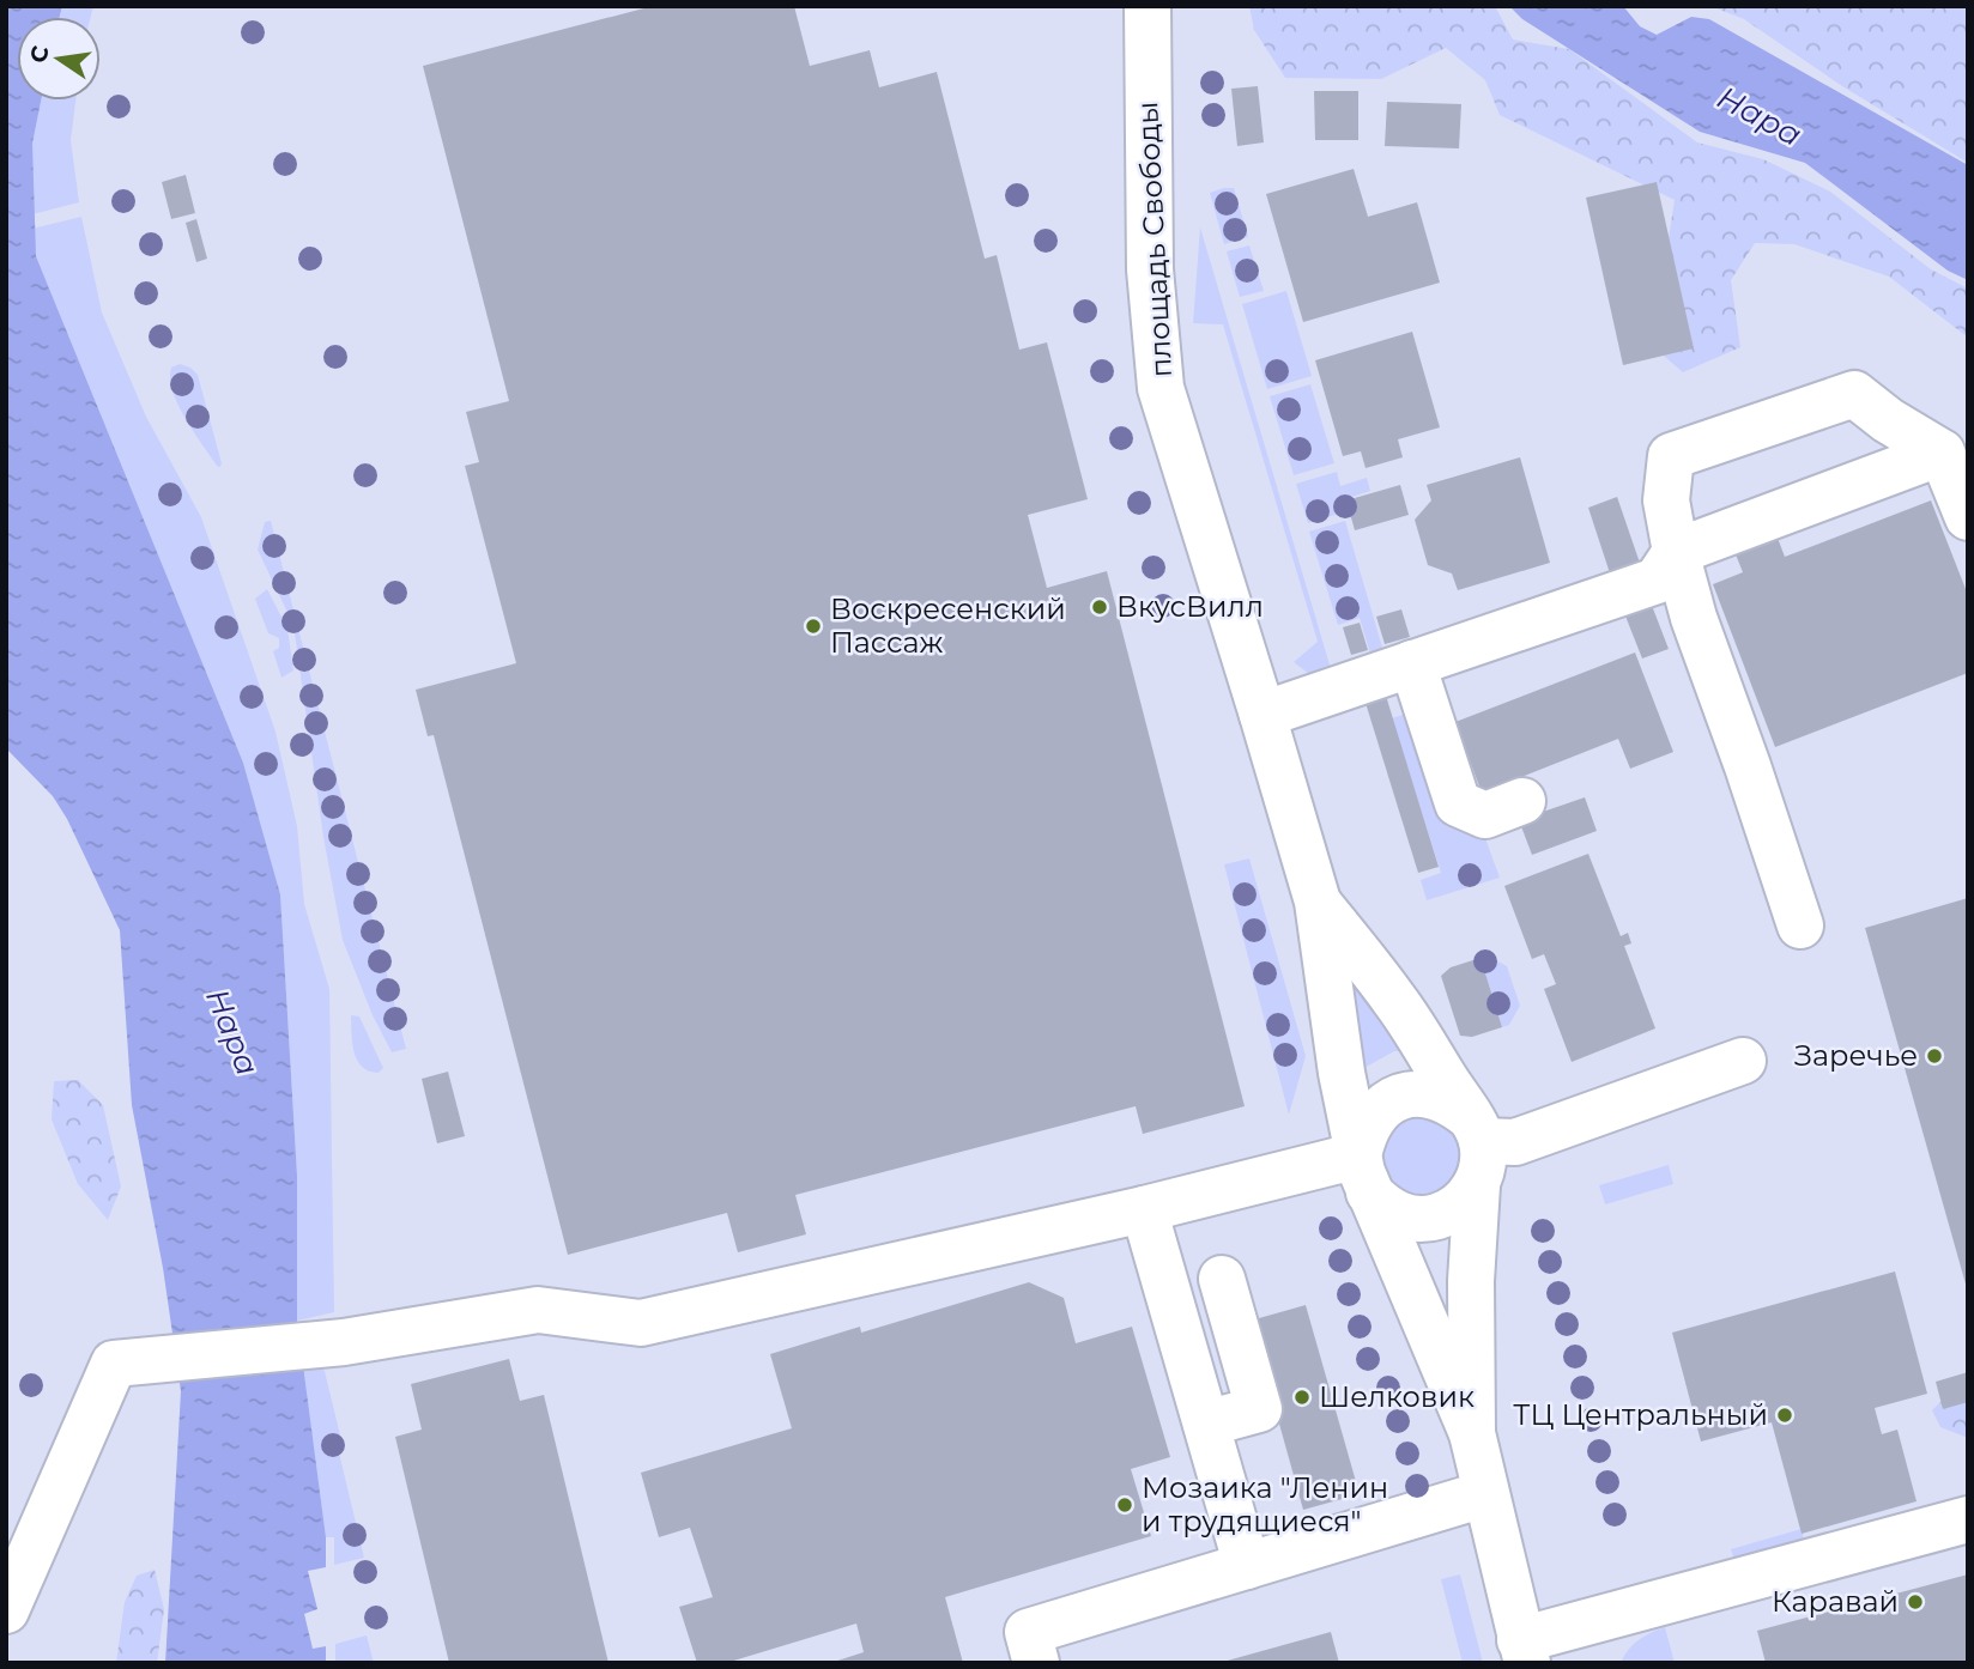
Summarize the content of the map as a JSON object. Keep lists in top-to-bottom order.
{
  "streets": {
    "main road": ["площадь Свободы"]
  },
  "water": ["Нара"],
  "places": [
    "ВкусВилл",
    "Воскресенский Пассаж",
    "Заречье",
    "Шелковик",
    "ТЦ Центральный",
    "Мозаика \"Ленин и трудящиеся\"",
    "Каравай"
  ],
  "north": "left"
}
